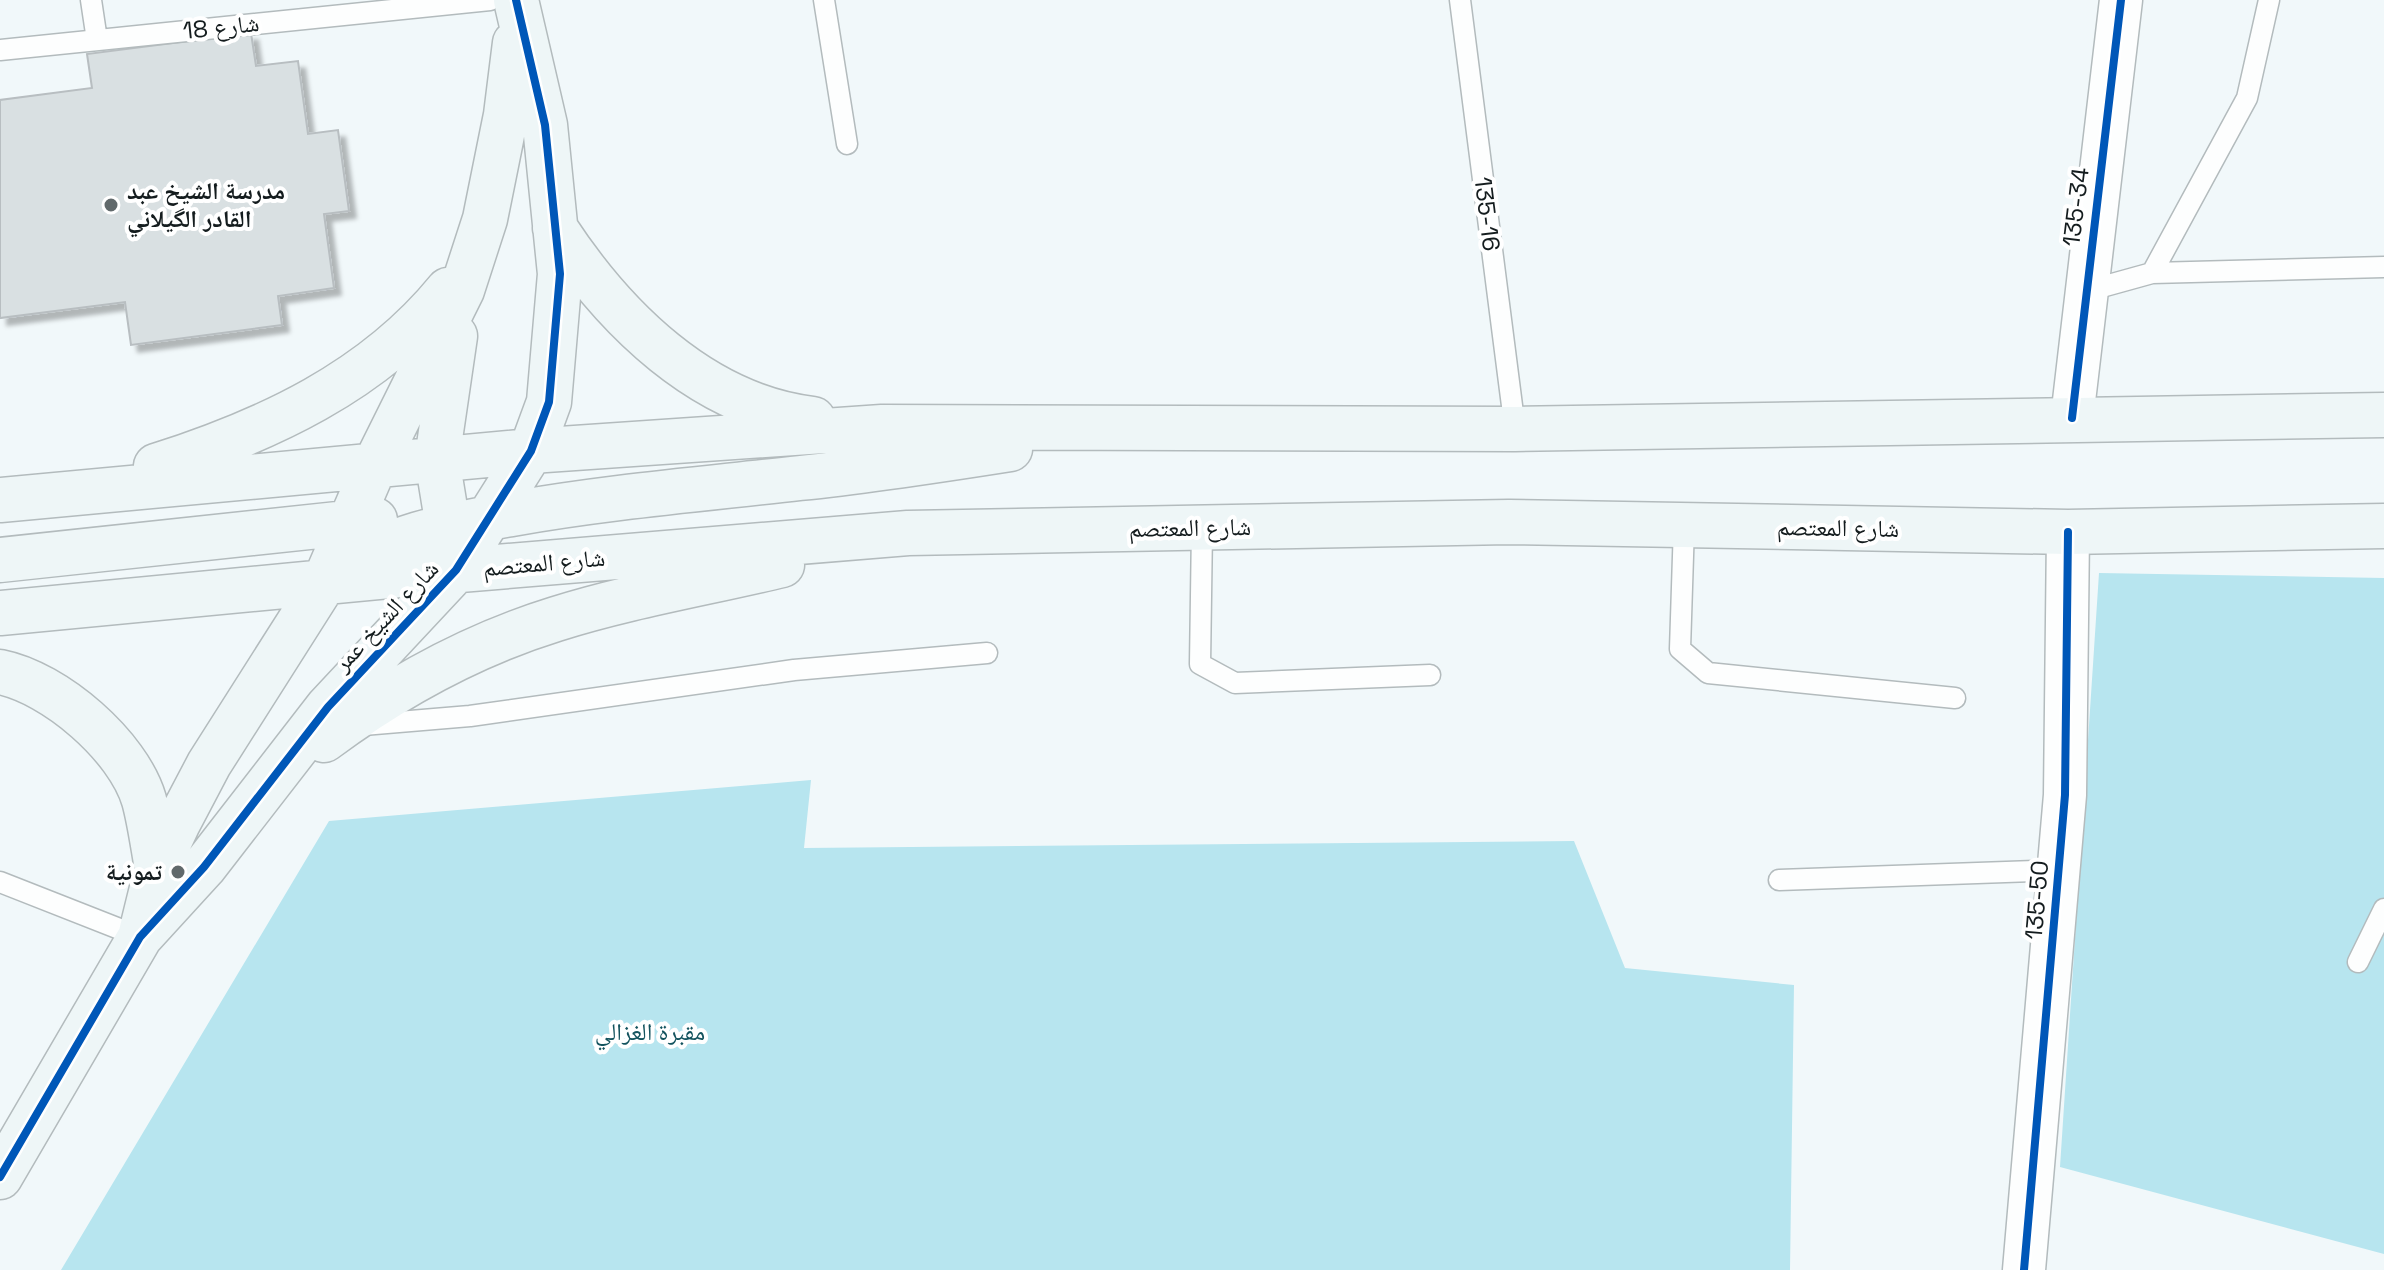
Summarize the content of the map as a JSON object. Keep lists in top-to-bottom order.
{
  "streets": {
    "main road": ["شارع المعتصم", "شارع الشيخ عمر"],
    "street": ["135-34", "135-50"],
    "lane": ["شارع 18", "135-16"]
  },
  "crossings": [
    ["شارع 18", "شارع الشيخ عمر"],
    ["شارع المعتصم", "شارع الشيخ عمر"],
    ["شارع المعتصم", "135-50"]
  ],
  "parks": ["مقبرة الغزالي"],
  "places": ["مدرسة الشيخ عبد القادر الگيلاني", "تمونية"]
}
